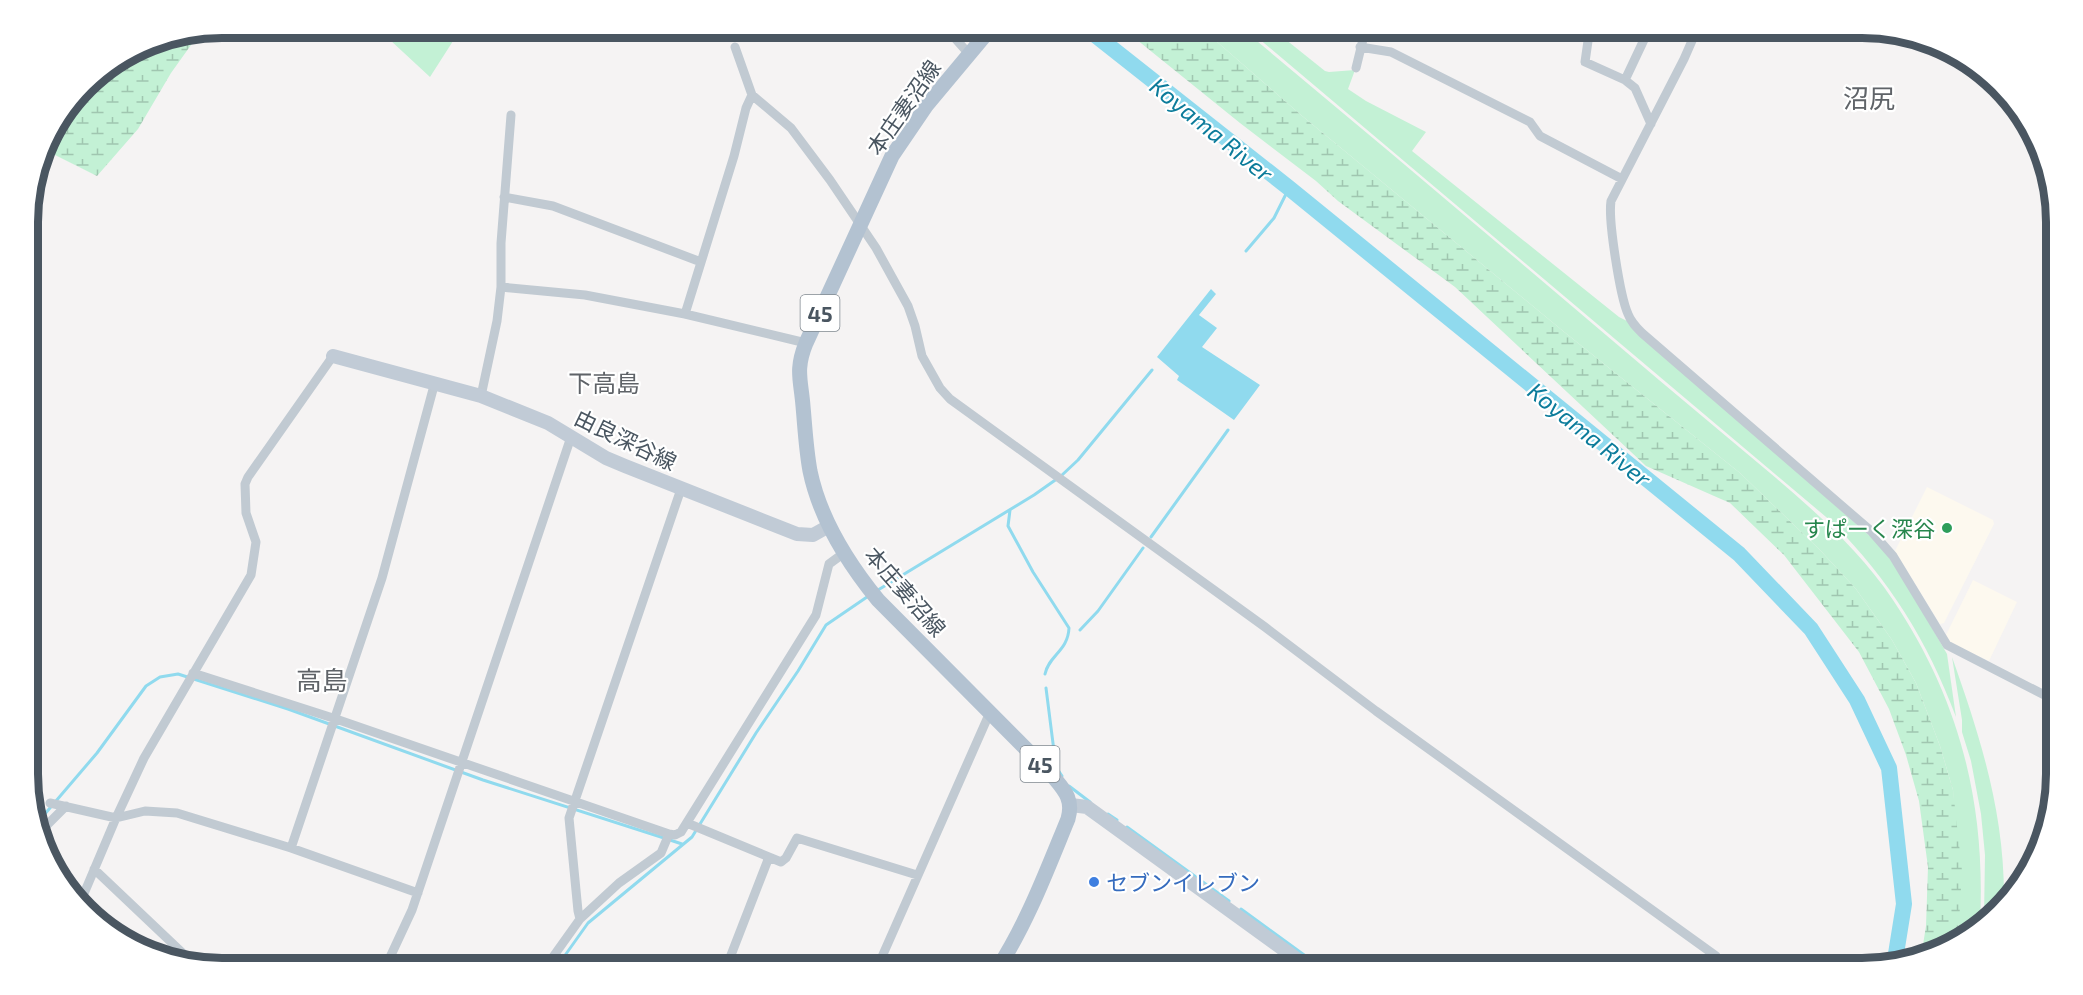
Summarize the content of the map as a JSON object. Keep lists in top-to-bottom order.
{
  "streets": {
    "main road": ["本庄妻沼線", "45", "由良深谷線"]
  },
  "crossings": [
    ["本庄妻沼線", "45"],
    ["本庄妻沼線", "由良深谷線"]
  ],
  "districts": ["沼尻", "下高島", "高島"],
  "water": ["Koyama River"],
  "places": ["すぱーく深谷", "セブンイレブン"]
}
